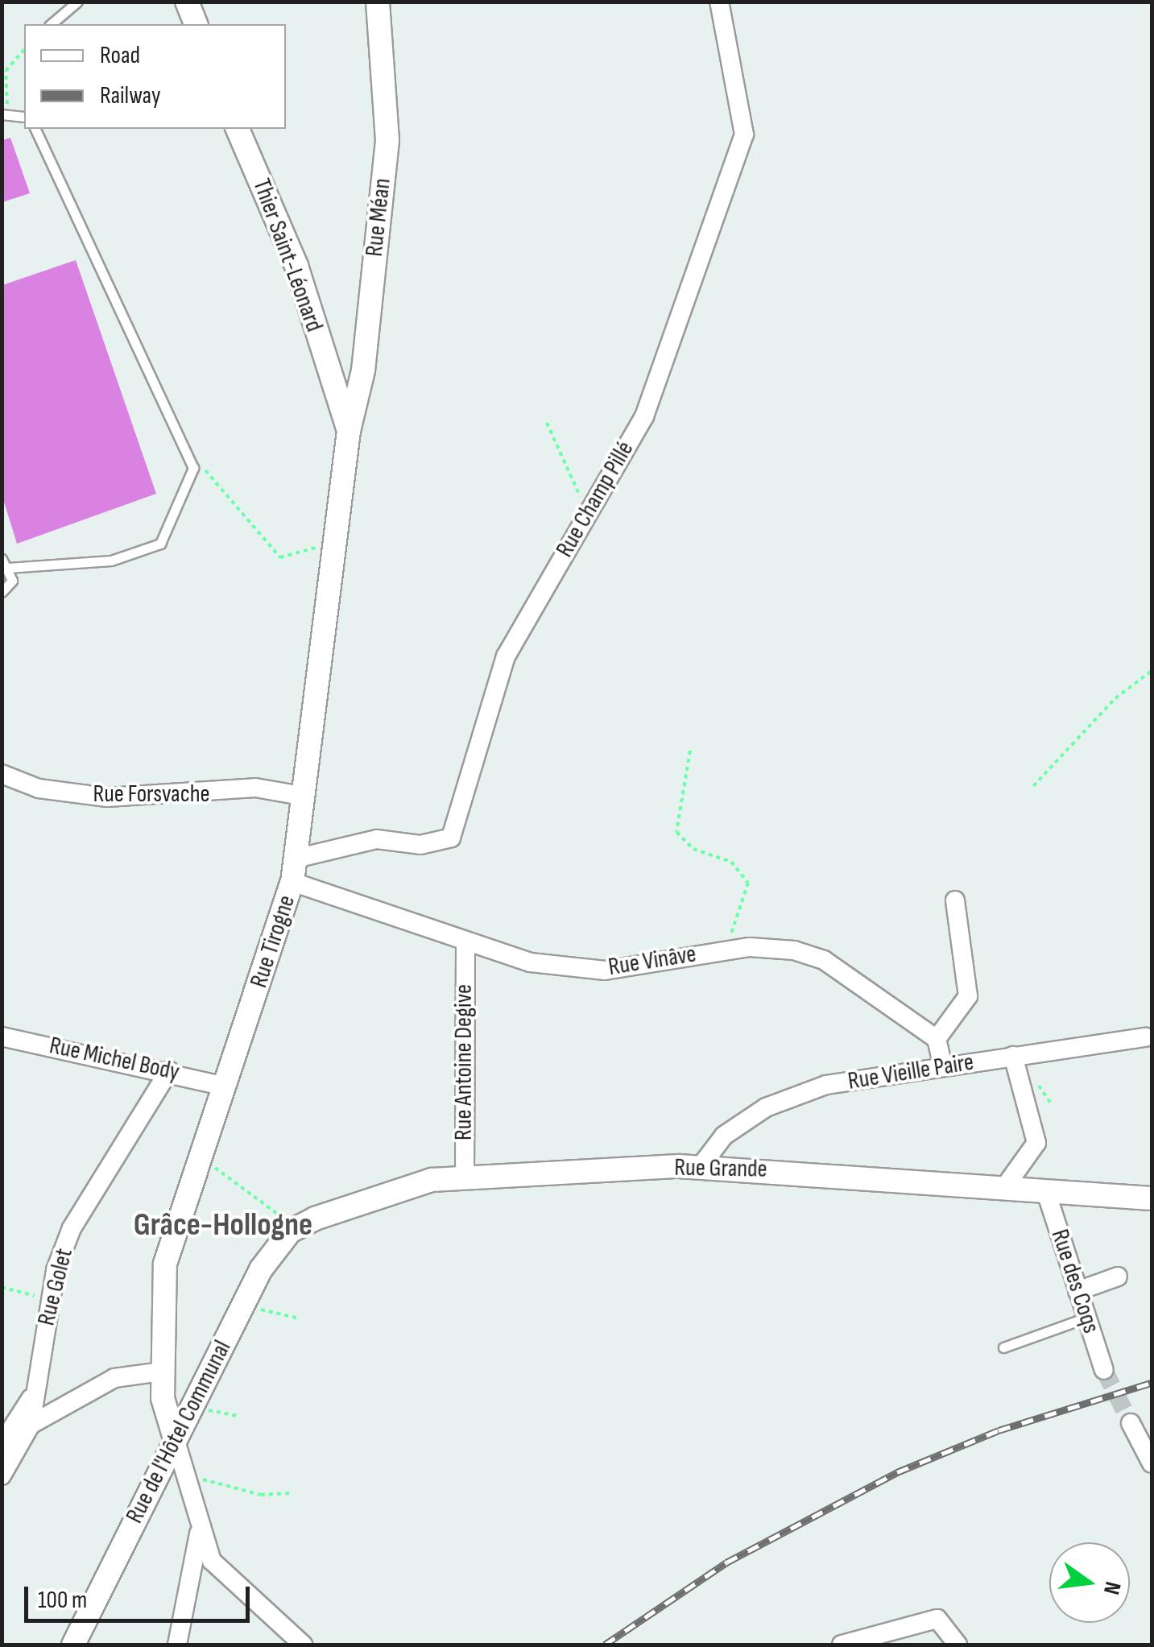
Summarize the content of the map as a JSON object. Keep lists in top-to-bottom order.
{
  "streets": {
    "street": [
      "Rue Méan",
      "Thier Saint-Léonard",
      "Rue Champ Pillé",
      "Rue Forsvache",
      "Rue Tirogne",
      "Rue Vinâve",
      "Rue Michel Body",
      "Rue Antoine Degive",
      "Rue Vieille Paire",
      "Rue Grande",
      "Rue des Coqs",
      "Rue Golet",
      "Rue de l'Hôtel Communal"
    ]
  },
  "crossings": [
    ["Rue Méan", "Thier Saint-Léonard"],
    ["Rue Méan", "Rue Tirogne"],
    ["Thier Saint-Léonard", "Rue Tirogne"],
    ["Rue Champ Pillé", "Rue Tirogne"],
    ["Rue Forsvache", "Rue Tirogne"],
    ["Rue Tirogne", "Rue Vinâve"],
    ["Rue Tirogne", "Rue Michel Body"],
    ["Rue Tirogne", "Rue de l'Hôtel Communal"],
    ["Rue Vinâve", "Rue Antoine Degive"],
    ["Rue Vinâve", "Rue Vieille Paire"],
    ["Rue Michel Body", "Rue Golet"],
    ["Rue Antoine Degive", "Rue Grande"],
    ["Rue Vieille Paire", "Rue Grande"],
    ["Rue Grande", "Rue des Coqs"],
    ["Rue Grande", "Rue de l'Hôtel Communal"]
  ],
  "districts": ["Grâce-Hollogne"],
  "legend": ["Road", "Railway"],
  "scale_bar": "100 m",
  "north": "right"
}
